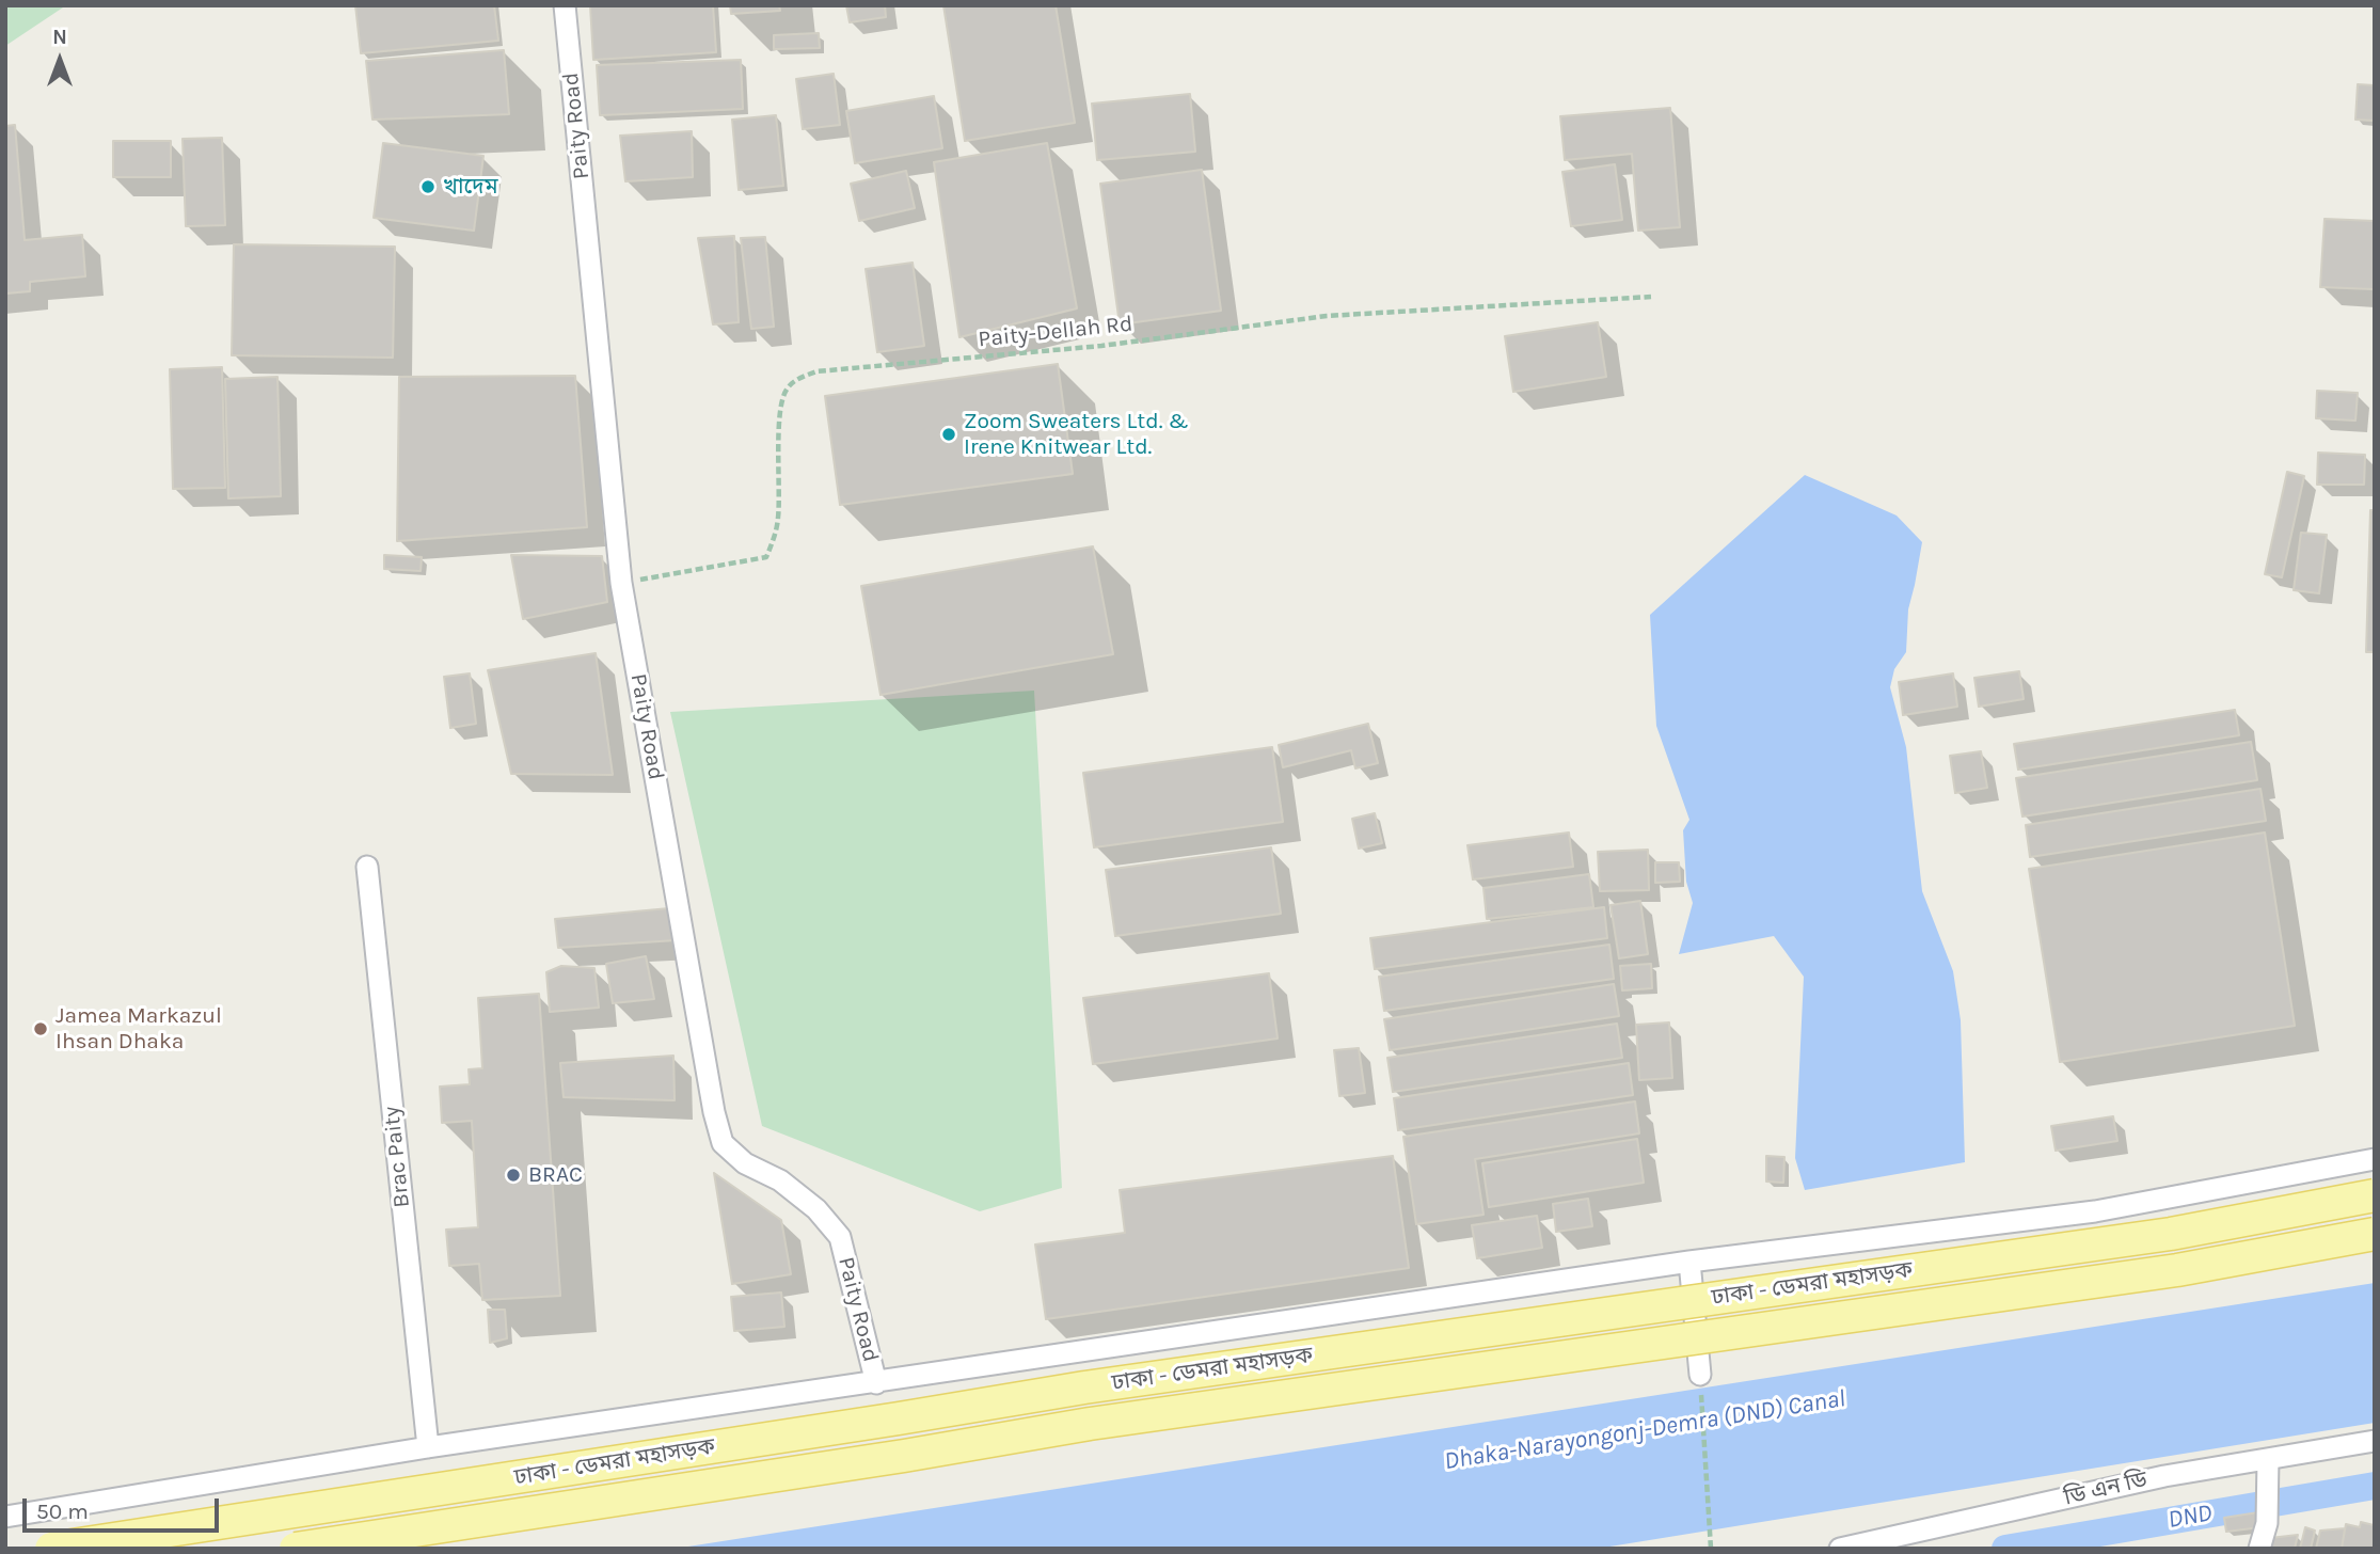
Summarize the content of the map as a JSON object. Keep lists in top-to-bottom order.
{
  "streets": {
    "main road": ["ঢাকা - ডেমরা মহাসড়ক"],
    "street": ["Paity Road", "Brac Paity", "ডি এন ডি"],
    "path": ["Paity-Dellah Rd"]
  },
  "crossings": [
    ["Paity Road", "Paity-Dellah Rd"]
  ],
  "water": ["Dhaka-Narayongonj-Demra (DND) Canal", "DND"],
  "places": [
    "খাদেম",
    "Zoom Sweaters Ltd. & Irene Knitwear Ltd.",
    "Jamea Markazul Ihsan Dhaka",
    "BRAC"
  ],
  "scale_bar": "50 m",
  "north": "top"
}
